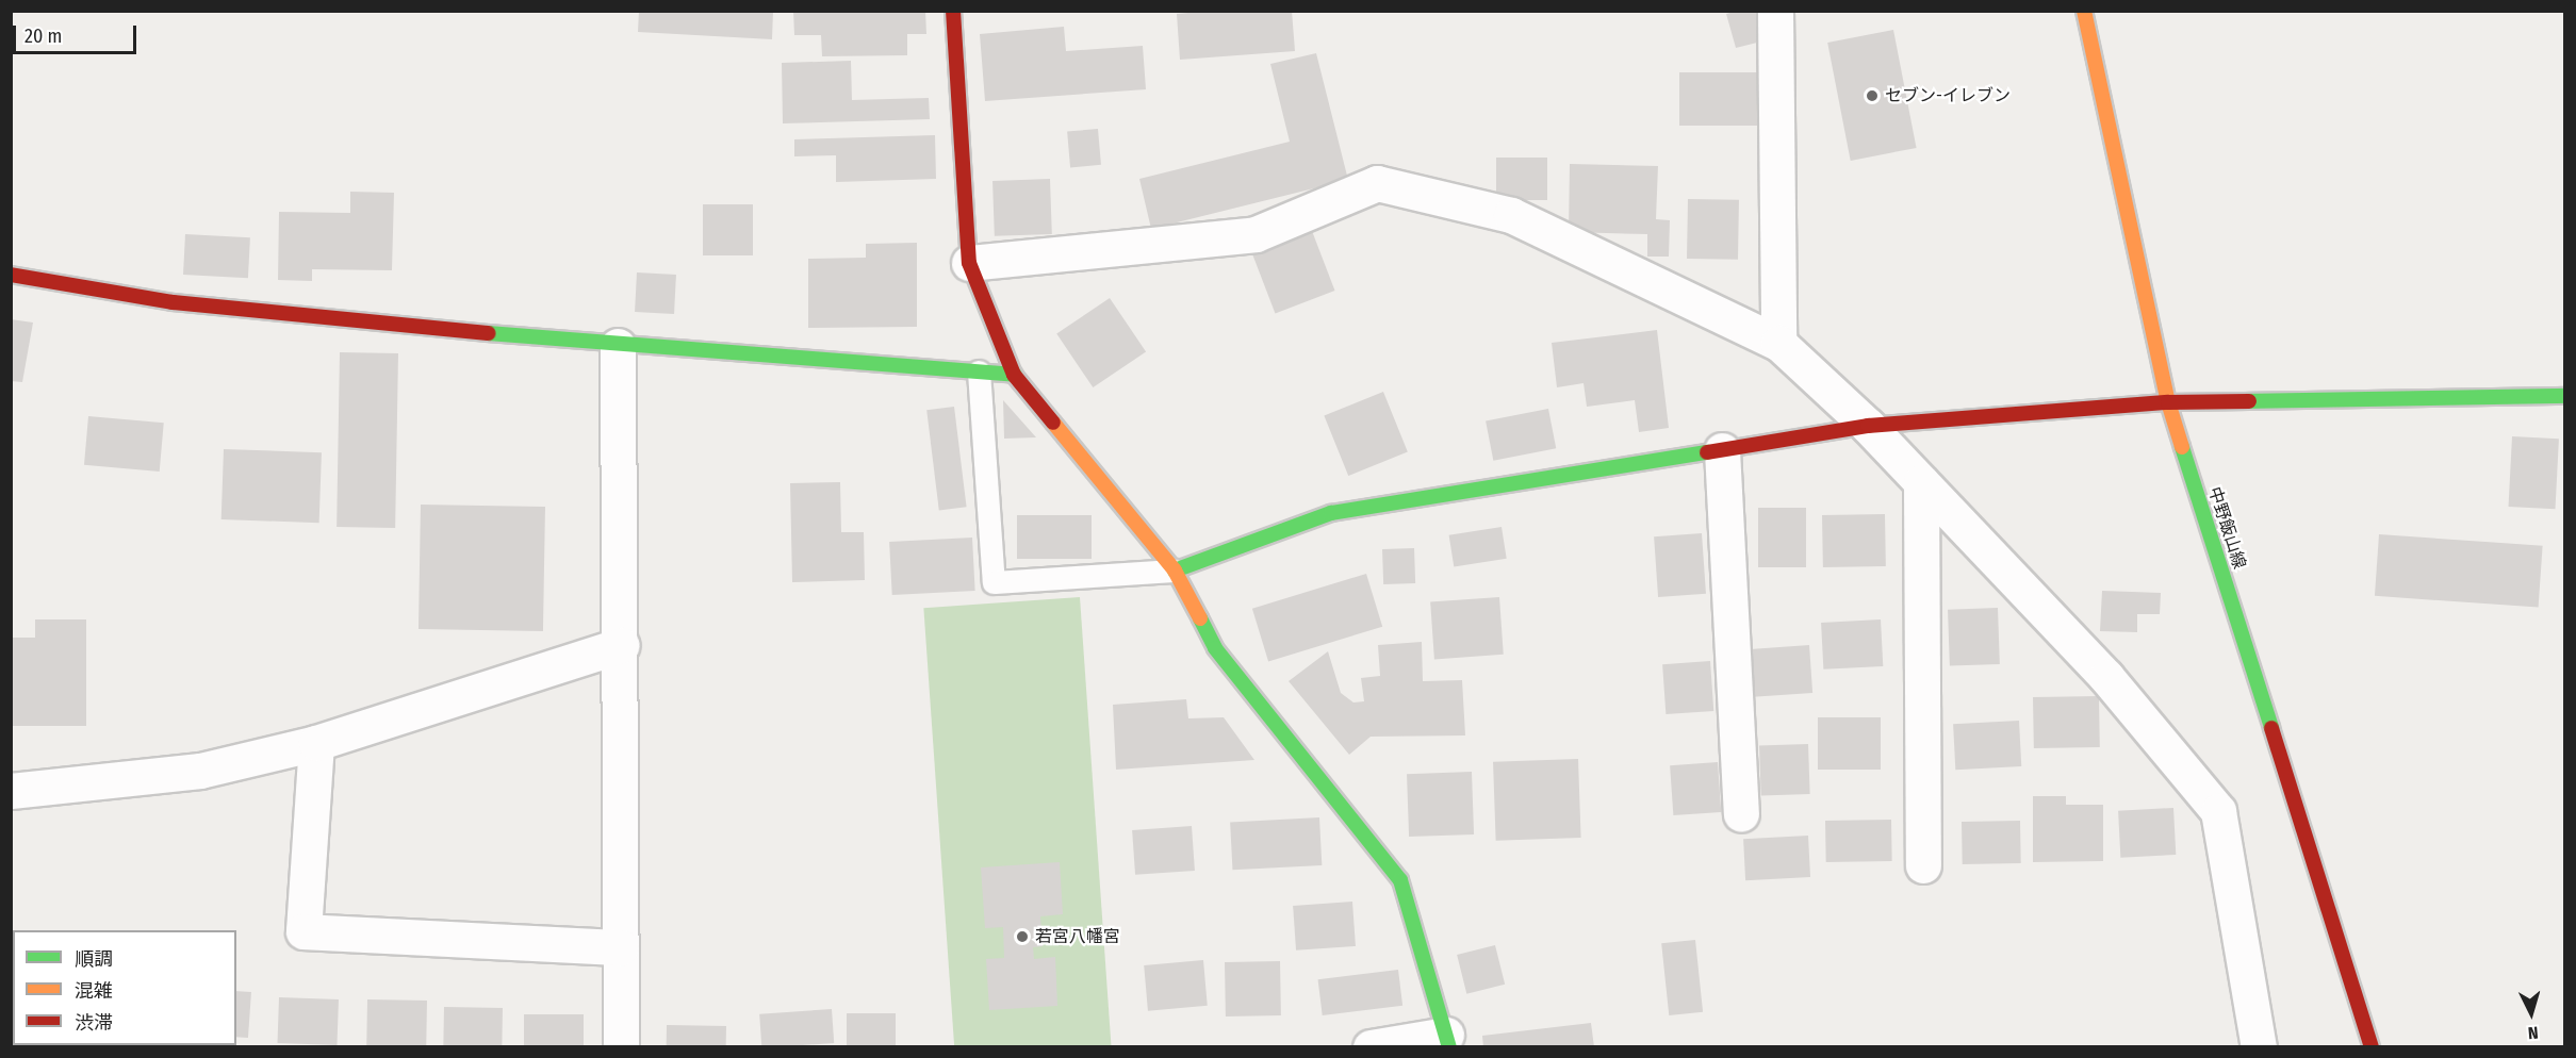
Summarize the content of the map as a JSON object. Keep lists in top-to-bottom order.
{
  "streets": {
    "street": ["中野飯山線"]
  },
  "places": ["セブン-イレブン", "若宮八幡宮"],
  "legend": ["順調", "混雑", "渋滞"],
  "scale_bar": "20 m",
  "north": "bottom"
}
